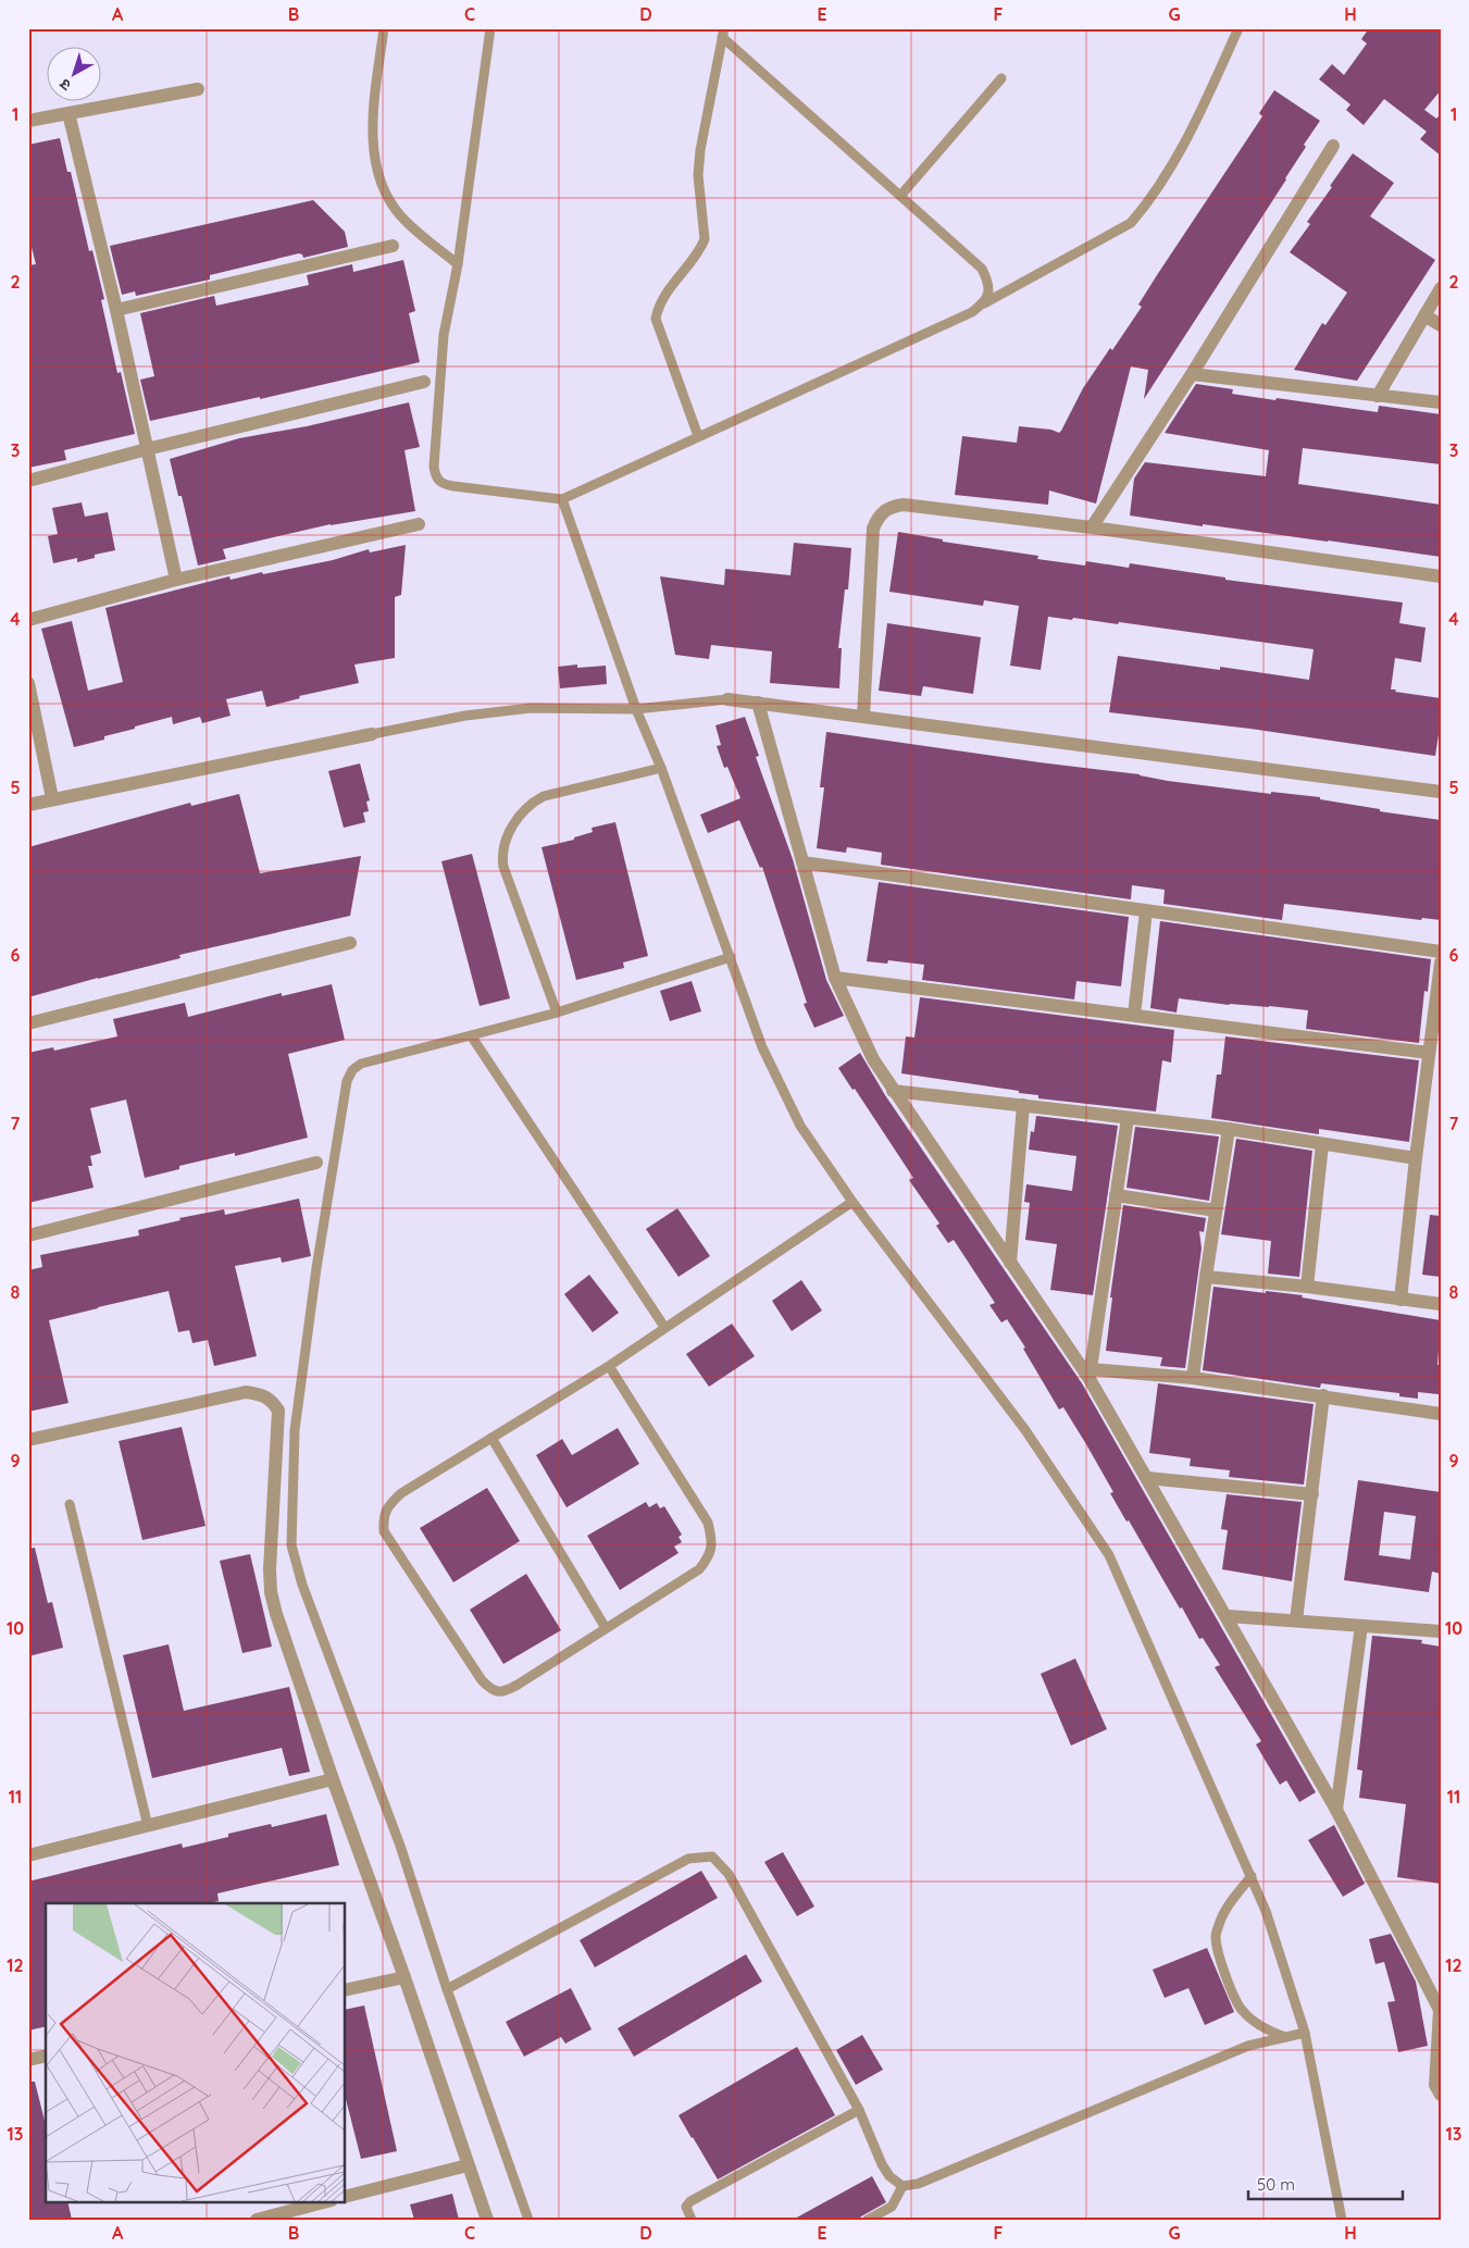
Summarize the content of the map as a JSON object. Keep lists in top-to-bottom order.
{
  "scale_bar": "50 m",
  "north": "bottom left",
  "grid": {
    "columns": [
      "A",
      "B",
      "C",
      "D",
      "E",
      "F",
      "G",
      "H"
    ],
    "rows": [
      "1",
      "2",
      "3",
      "4",
      "5",
      "6",
      "7",
      "8",
      "9",
      "10",
      "11",
      "12",
      "13"
    ]
  }
}
